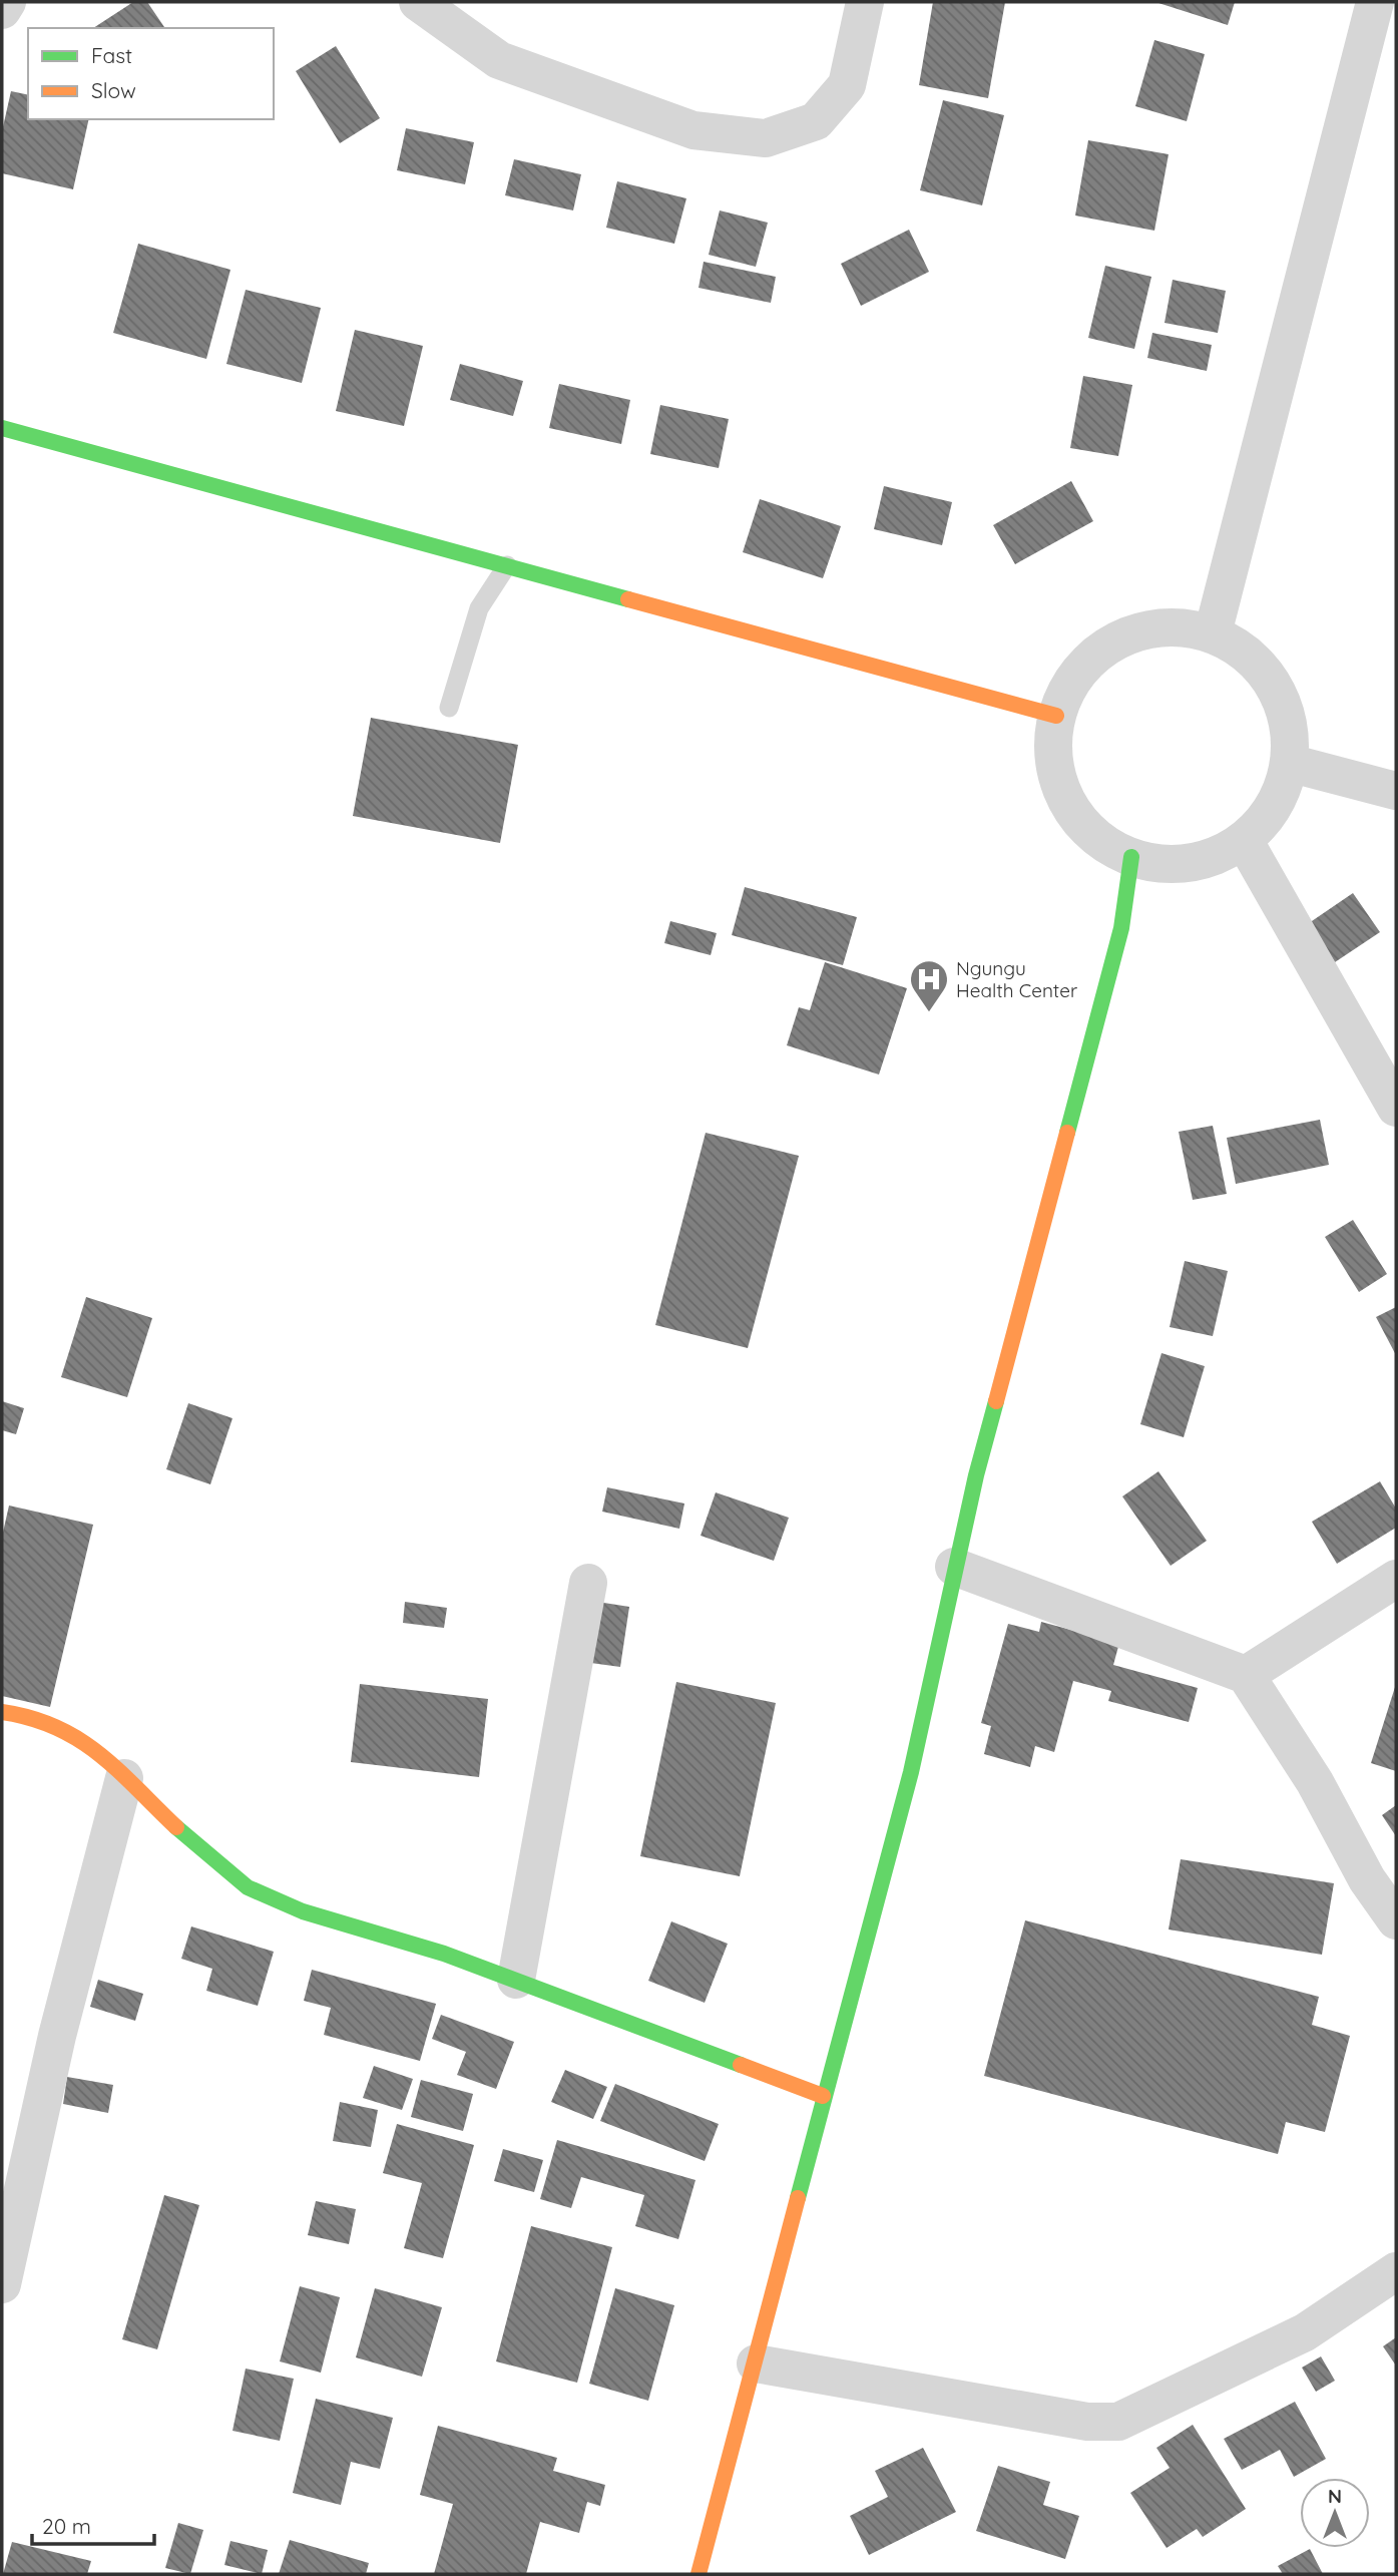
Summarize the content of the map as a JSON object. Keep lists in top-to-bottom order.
{
  "places": {
    "hospital": ["Ngungu Health Center"]
  },
  "legend": ["Fast", "Slow"],
  "scale_bar": "20 m",
  "north": "top"
}
